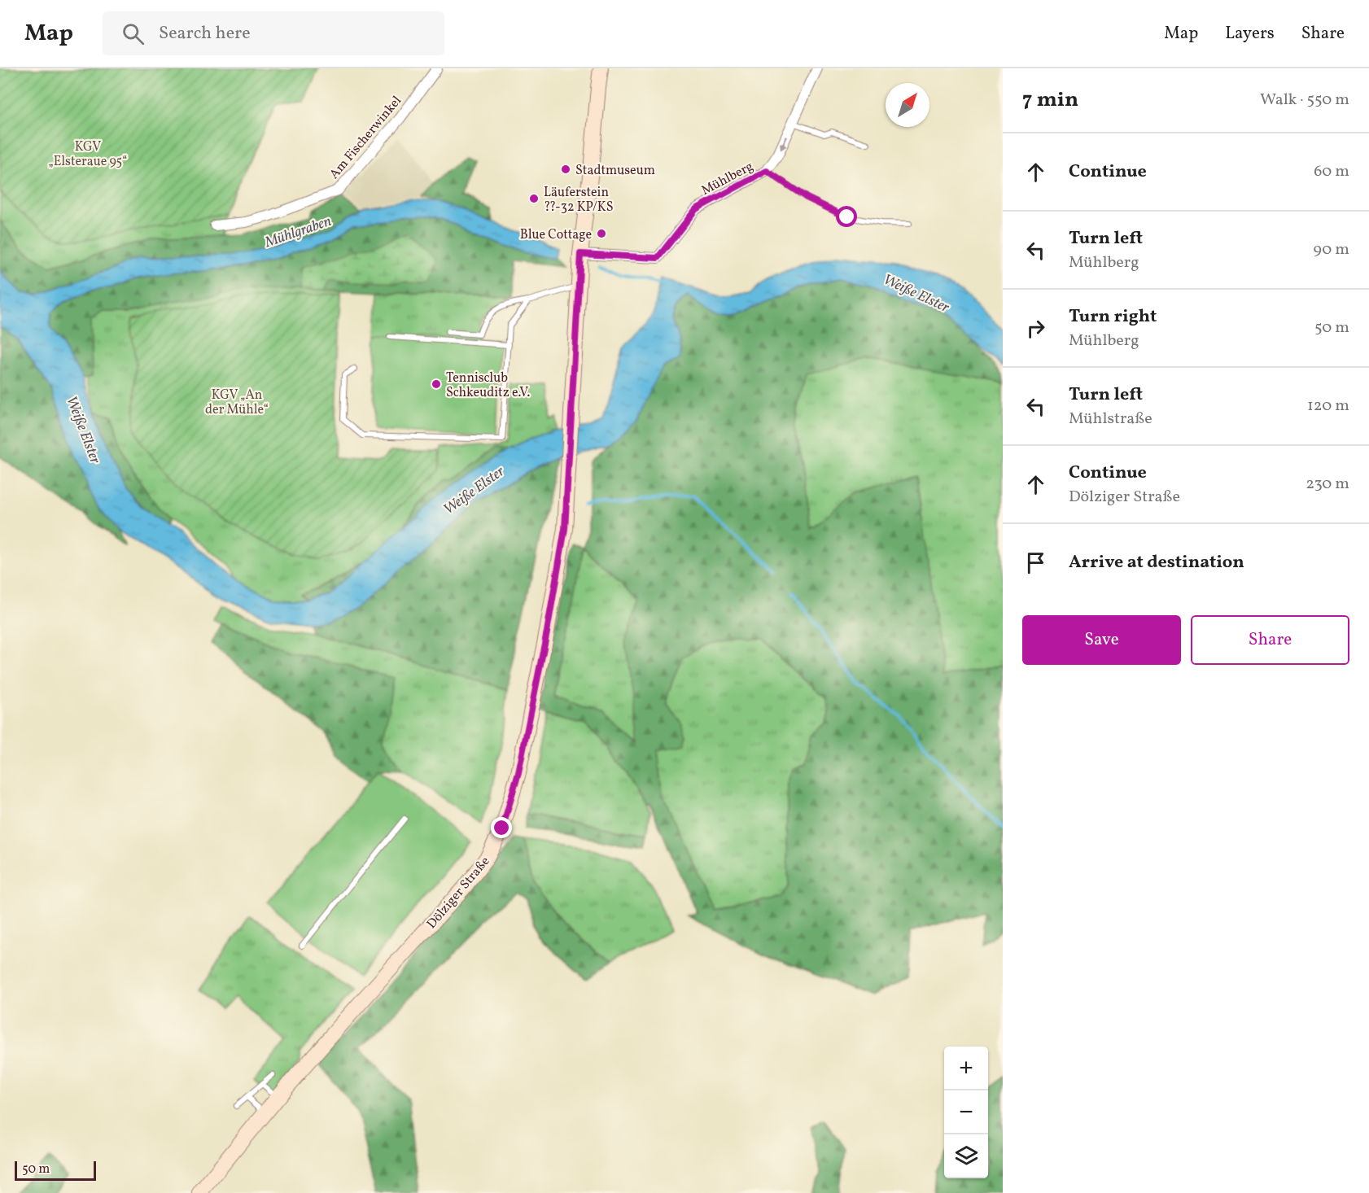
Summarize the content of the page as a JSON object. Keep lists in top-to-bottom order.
{
  "streets": {
    "street": ["Am Fischerwinkel", "Mühlberg", "Dölziger Straße"]
  },
  "crossings": [
    ["Mühlberg", "Dölziger Straße"]
  ],
  "water": ["Mühlgraben", "Weiße Elster"],
  "parks": ["KGV „Elsteraue 95“", "KGV „An der Mühle“"],
  "places": [
    "Stadtmuseum",
    "Läuferstein ??-32 KP/KS",
    "Blue Cottage",
    "Tennisclub Schkeuditz e.V."
  ],
  "scale_bar": "50 m",
  "north": "top right",
  "page": {
    "header": "Map",
    "search": "Search here",
    "nav": ["Map", "Layers", "Share"],
    "heading": ["7 min", "Walk · 550 m"],
    "list": [
      ["Continue", "60 m"],
      ["Turn left", "Mühlberg", "90 m"],
      ["Turn right", "Mühlberg", "50 m"],
      ["Turn left", "Mühlstraße", "120 m"],
      ["Continue", "Dölziger Straße", "230 m"],
      "Arrive at destination"
    ],
    "buttons": ["Save", "Share"],
    "map_buttons": ["+", "−"],
    "scale": "50 m"
  }
}
